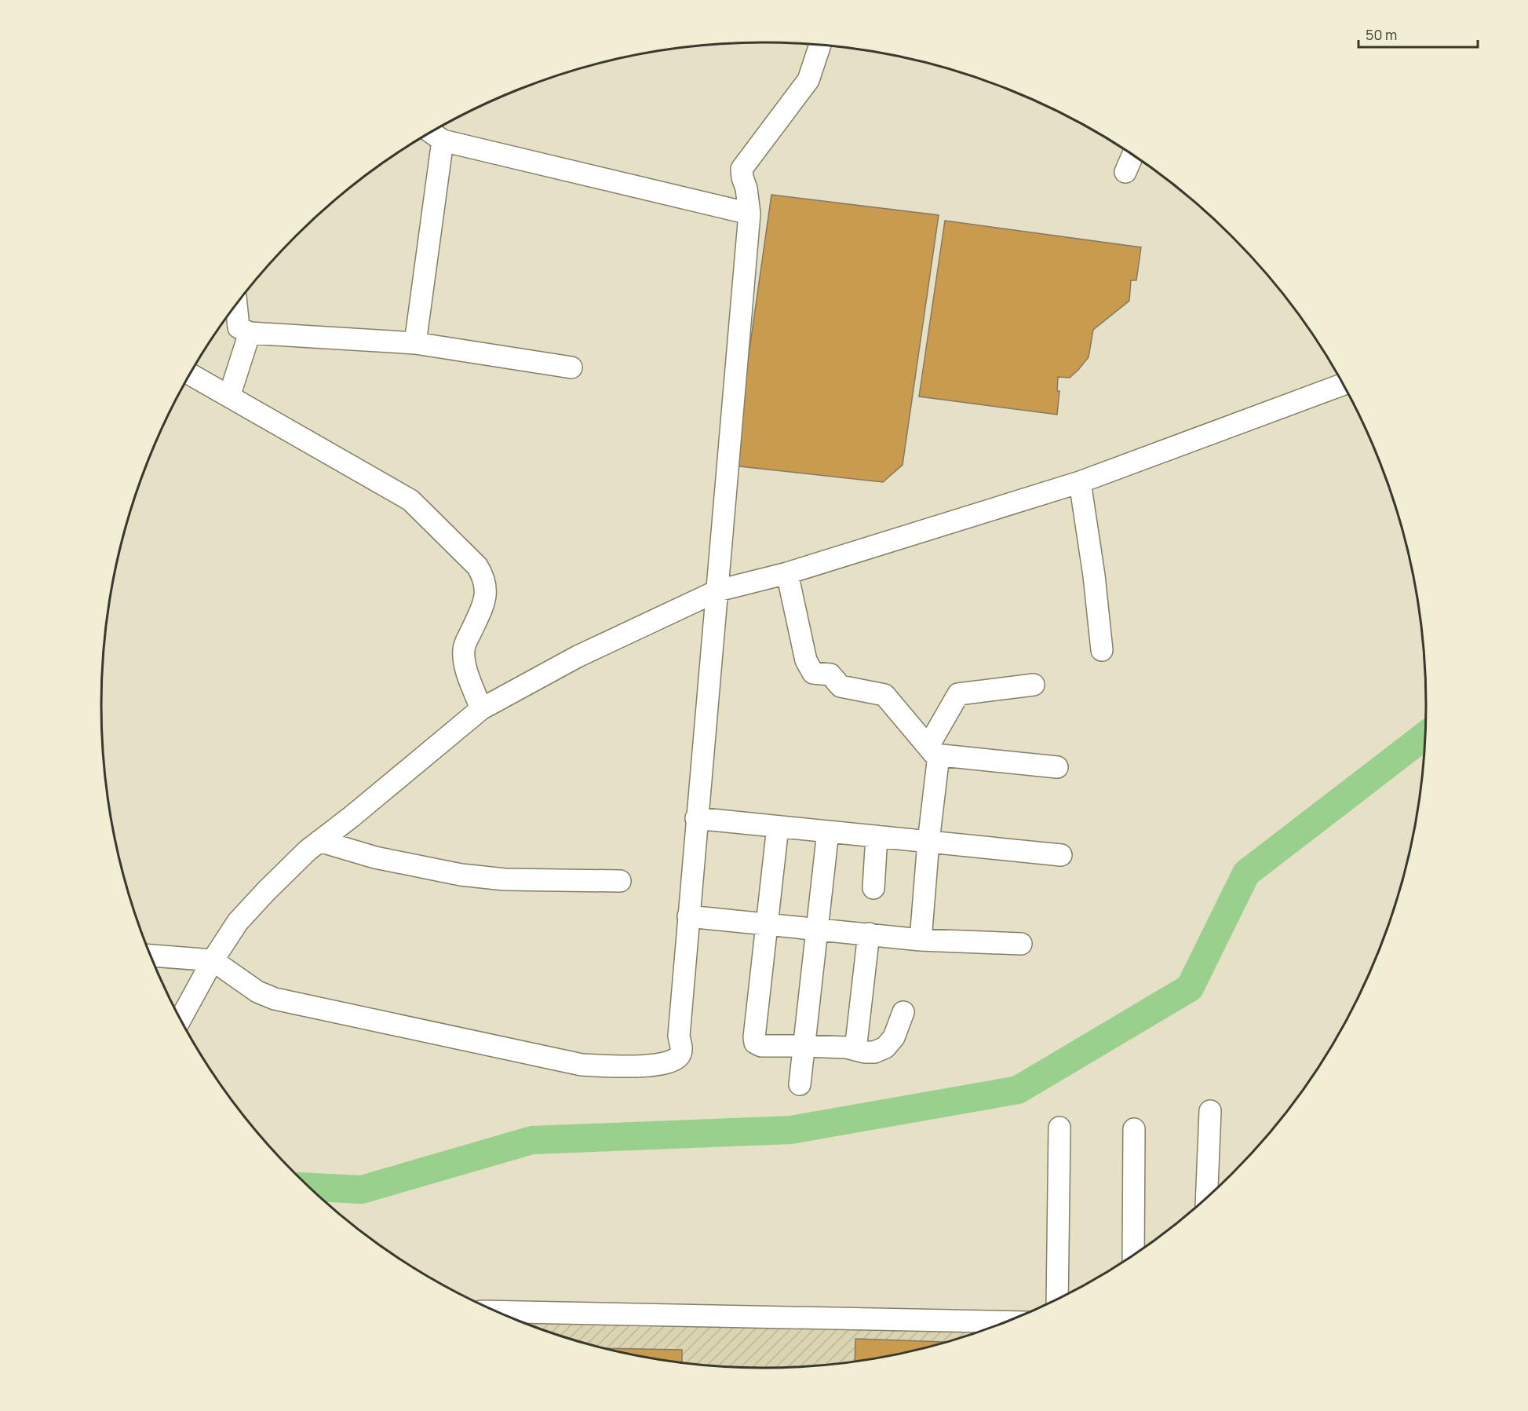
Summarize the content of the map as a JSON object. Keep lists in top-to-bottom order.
{
  "scale_bar": "50 m"
}
